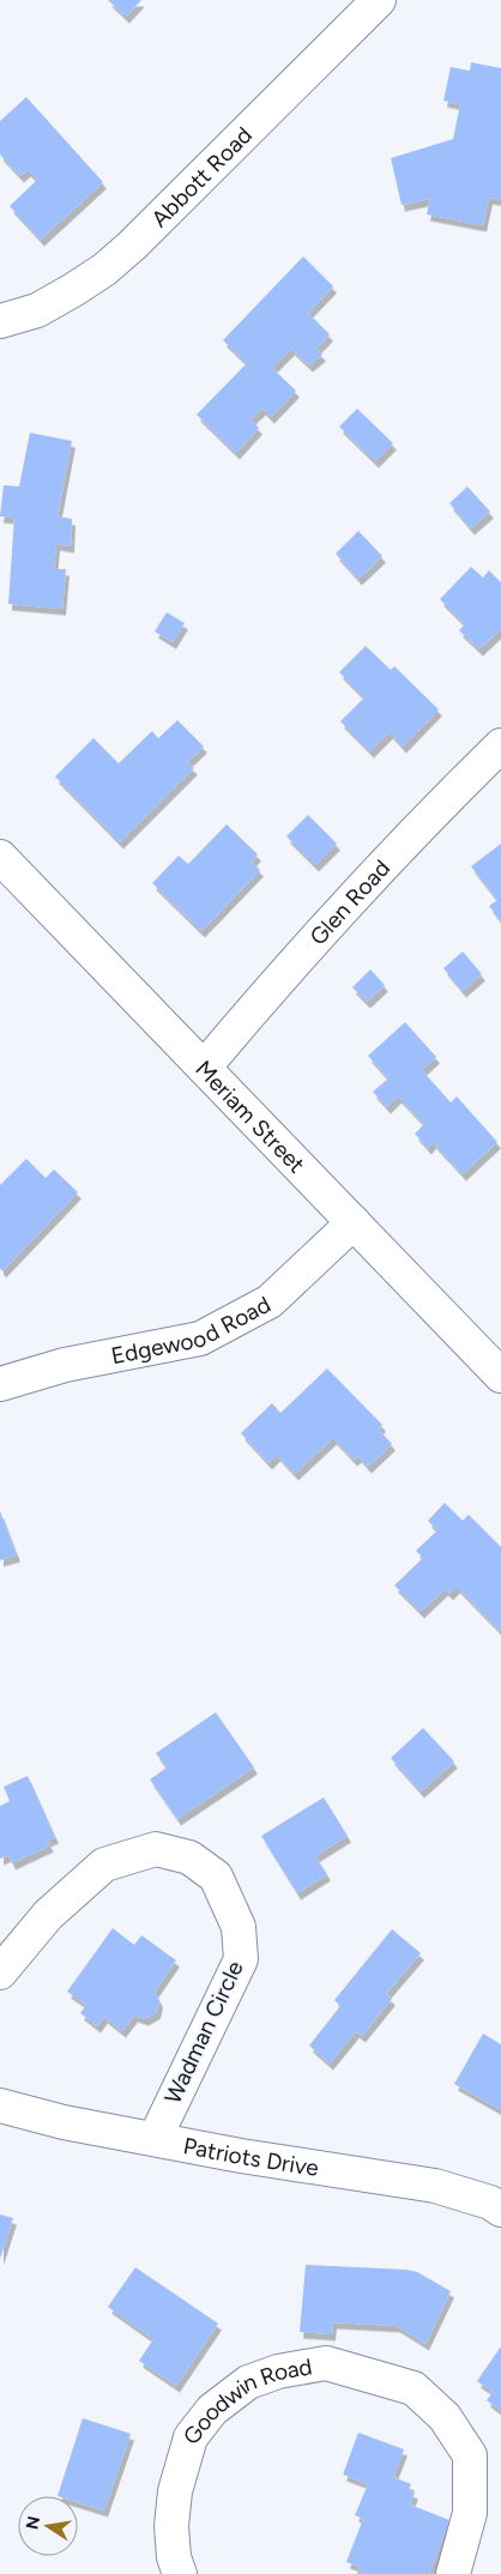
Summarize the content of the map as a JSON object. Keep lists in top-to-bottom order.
{
  "streets": {
    "street": [
      "Abbott Road",
      "Glen Road",
      "Meriam Street",
      "Edgewood Road",
      "Wadman Circle",
      "Patriots Drive",
      "Goodwin Road"
    ]
  },
  "crossings": [
    ["Glen Road", "Meriam Street"],
    ["Meriam Street", "Edgewood Road"],
    ["Wadman Circle", "Patriots Drive"]
  ],
  "north": "left"
}
